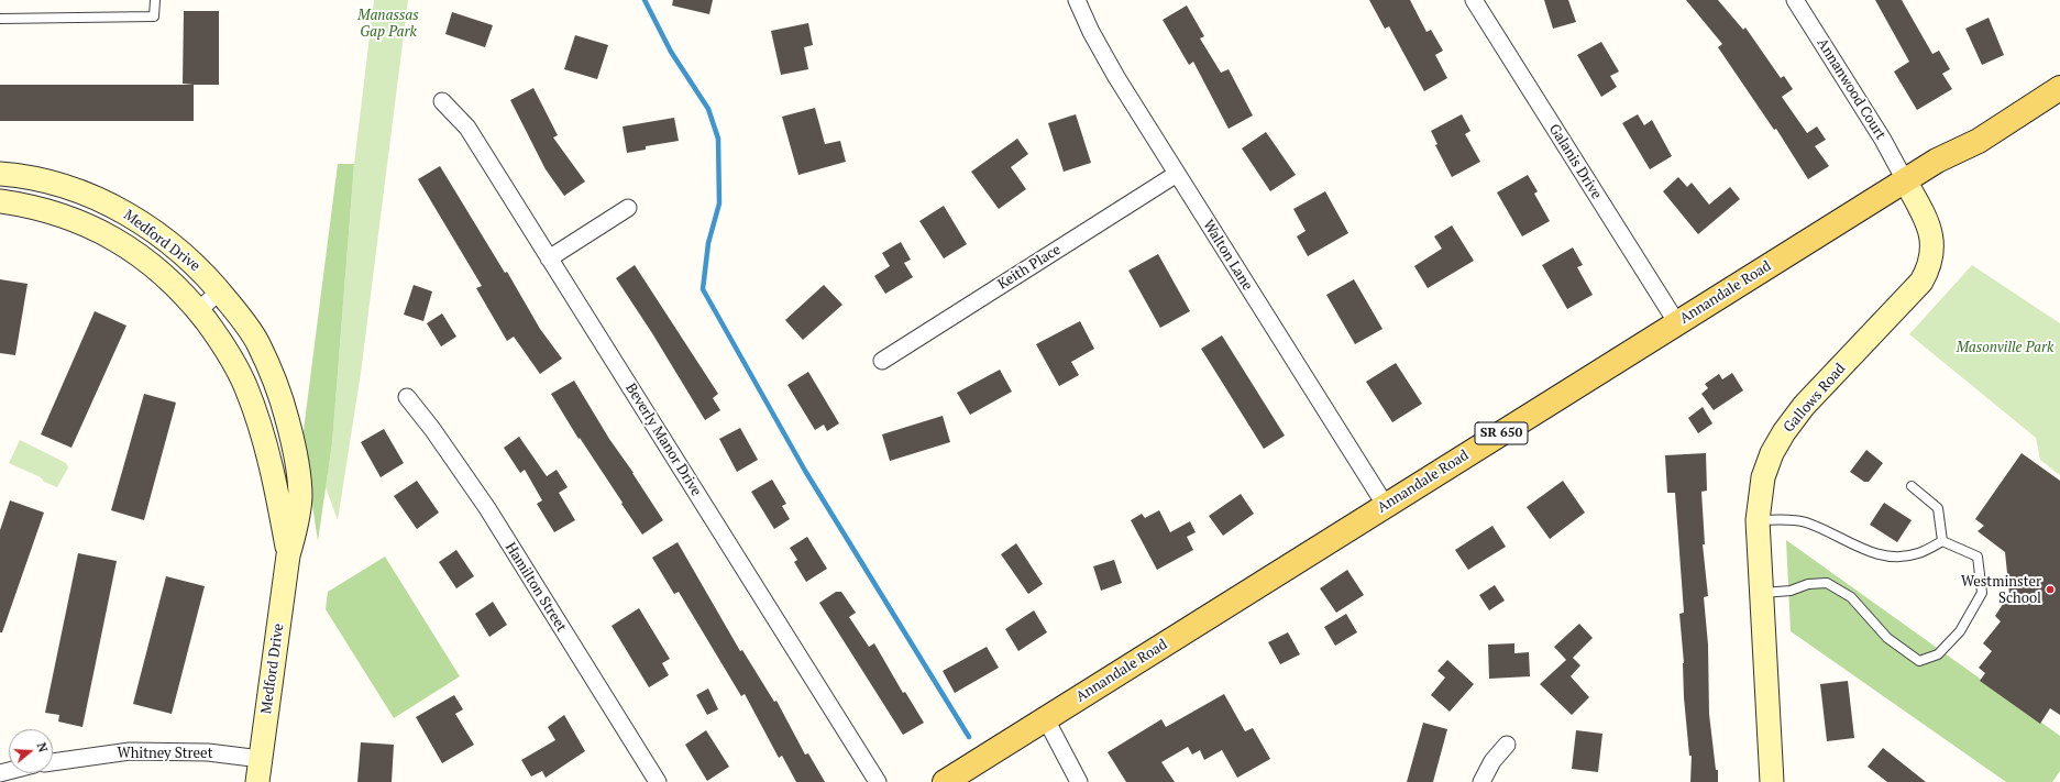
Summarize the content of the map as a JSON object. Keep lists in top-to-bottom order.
{
  "streets": {
    "main road": ["Annandale Road", "SR 650"],
    "street": [
      "Annanwood Court",
      "Galanis Drive",
      "Medford Drive",
      "Walton Lane",
      "Keith Place",
      "Gallows Road",
      "Beverly Manor Drive",
      "Hamilton Street",
      "Whitney Street"
    ]
  },
  "crossings": [
    ["Annanwood Court", "Annandale Road"],
    ["Annanwood Court", "Gallows Road"],
    ["Galanis Drive", "Annandale Road"],
    ["Medford Drive", "Whitney Street"],
    ["Walton Lane", "Keith Place"],
    ["Walton Lane", "Annandale Road"],
    ["Annandale Road", "Gallows Road"]
  ],
  "parks": ["Manassas Gap Park", "Masonville Park"],
  "places": ["Westminster School"],
  "north": "right"
}
